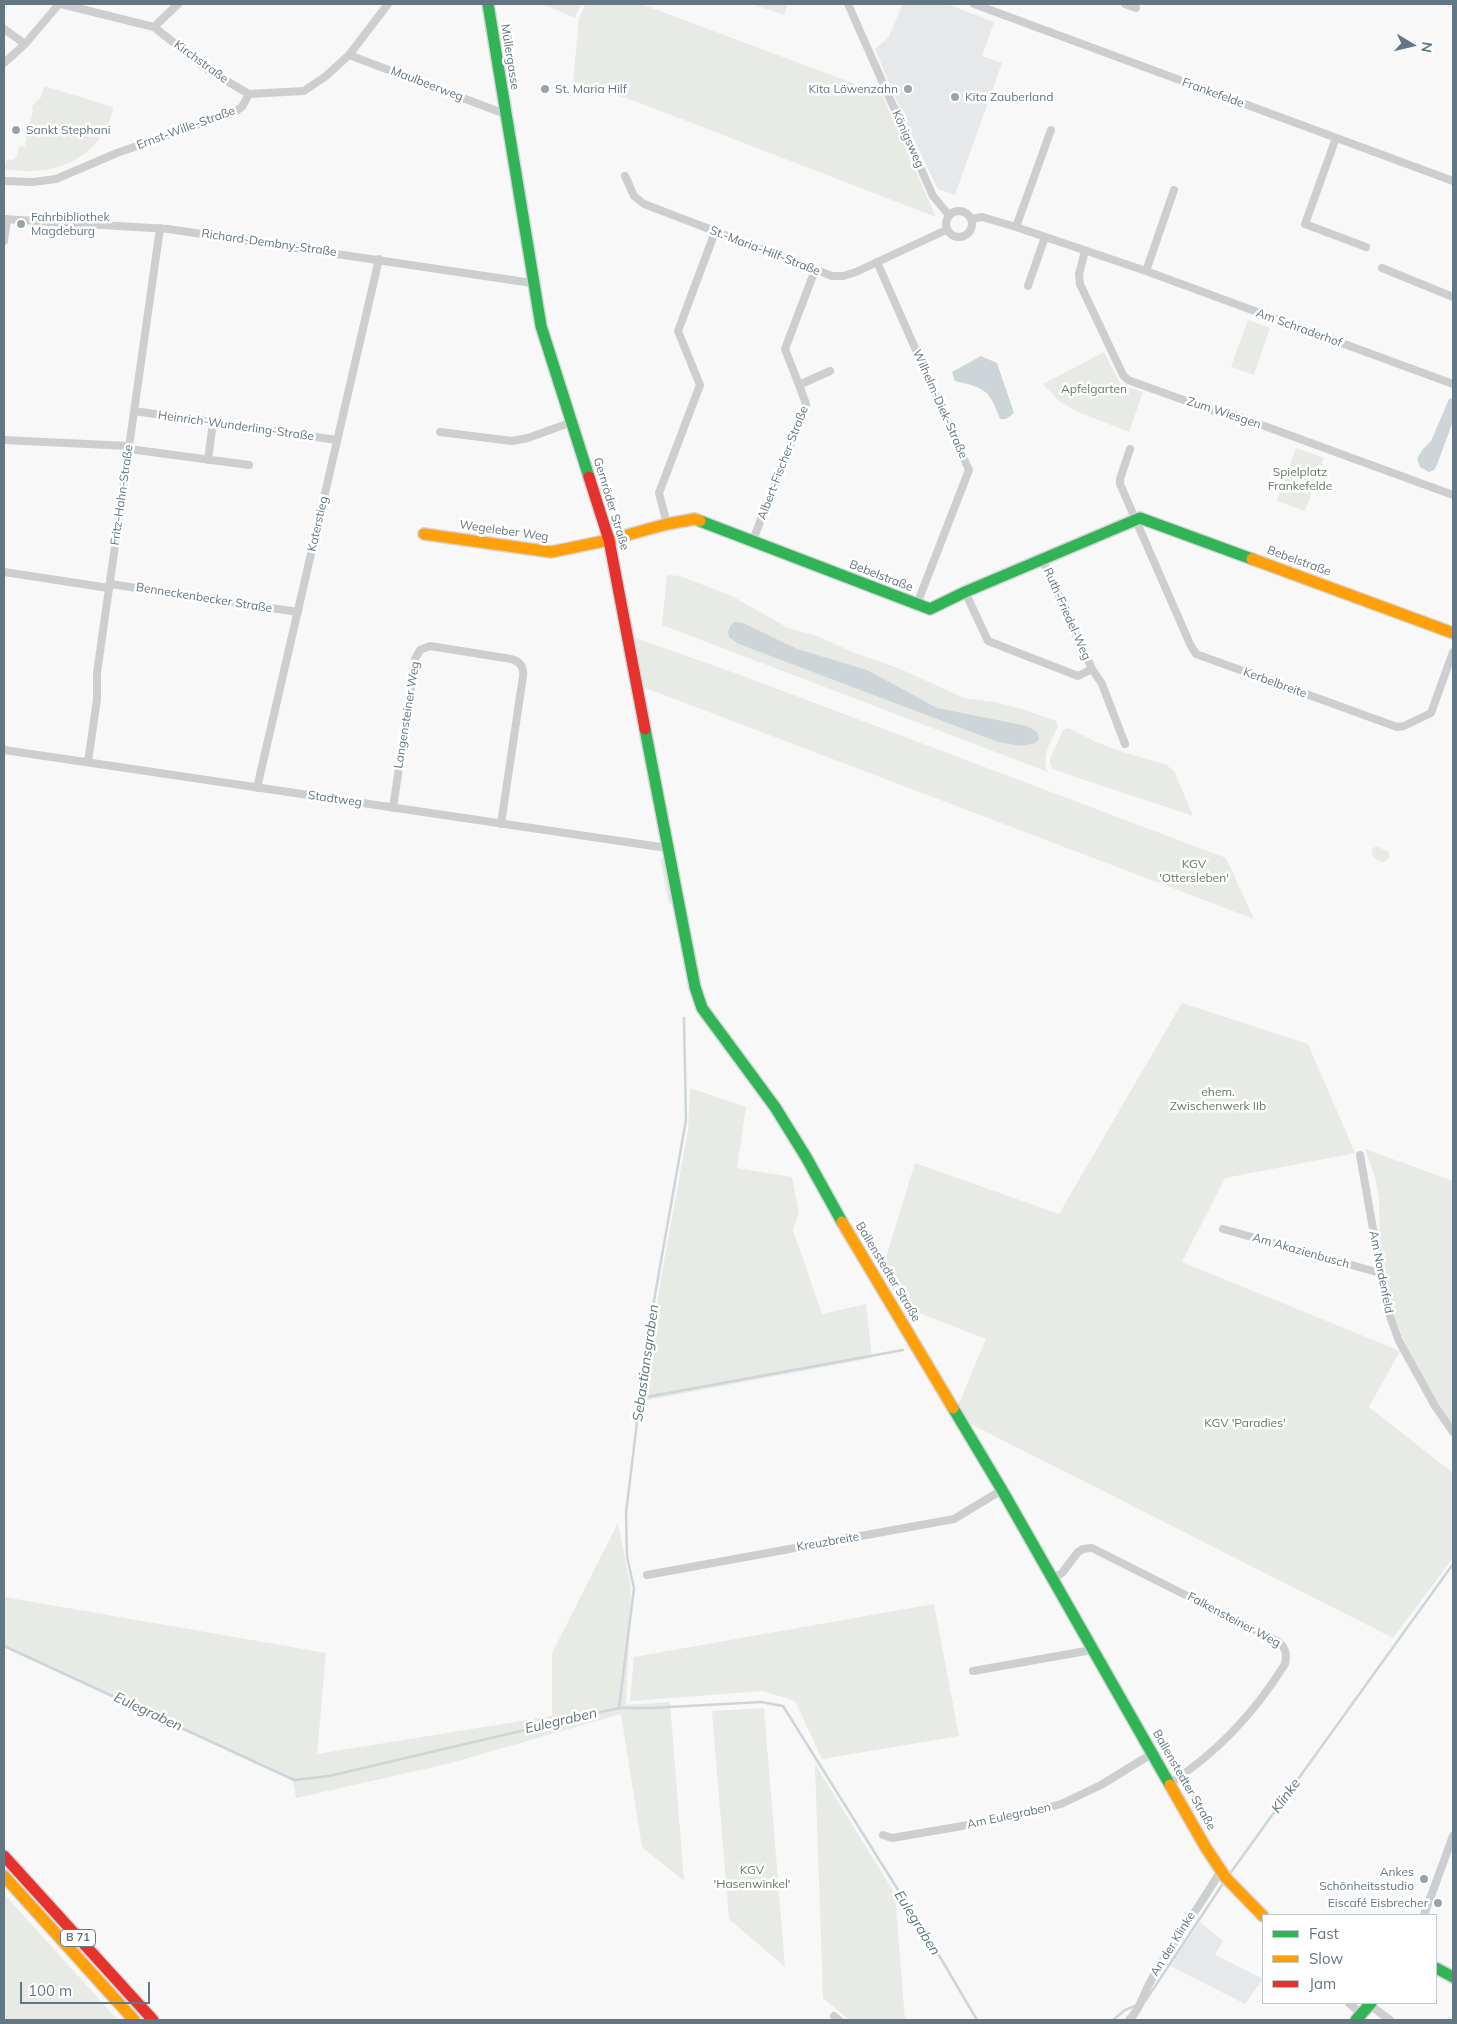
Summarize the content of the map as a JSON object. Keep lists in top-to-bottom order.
{
  "streets": {
    "main road": [
      "Müllergasse",
      "Gernröder Straße",
      "Wegeleber Weg",
      "Bebelstraße",
      "Ballenstedter Straße",
      "B 71"
    ],
    "street": [
      "Kirchstraße",
      "Maulbeerweg",
      "Frankefelde",
      "Ernst-Wille-Straße",
      "Königsweg",
      "Richard-Dembny-Straße",
      "St.-Maria-Hilf-Straße",
      "Am Schraderhof",
      "Wilhelm-Diek-Straße",
      "Zum Wiesgen",
      "Heinrich-Wunderling-Straße",
      "Albert-Fischer-Straße",
      "Fritz-Hahn-Straße",
      "Katerstieg",
      "Benneckenbecker Straße",
      "Ruth-Friedel-Weg",
      "Kerbelbreite",
      "Langensteiner Weg",
      "Stadtweg",
      "Am Akazienbusch",
      "Am Nordenfeld",
      "Kreuzbreite",
      "Falkensteiner Weg",
      "Am Eulegraben",
      "An der Klinke"
    ]
  },
  "crossings": [
    ["Müllergasse", "Maulbeerweg"],
    ["Müllergasse", "Gernröder Straße"],
    ["Kirchstraße", "Ernst-Wille-Straße"],
    ["Maulbeerweg", "Gernröder Straße"],
    ["Königsweg", "St.-Maria-Hilf-Straße"],
    ["Königsweg", "Am Schraderhof"],
    ["Richard-Dembny-Straße", "Fritz-Hahn-Straße"],
    ["Richard-Dembny-Straße", "Gernröder Straße"],
    ["Richard-Dembny-Straße", "Katerstieg"],
    ["St.-Maria-Hilf-Straße", "Am Schraderhof"],
    ["St.-Maria-Hilf-Straße", "Wilhelm-Diek-Straße"],
    ["St.-Maria-Hilf-Straße", "Albert-Fischer-Straße"],
    ["Am Schraderhof", "Zum Wiesgen"],
    ["Wilhelm-Diek-Straße", "Bebelstraße"],
    ["Heinrich-Wunderling-Straße", "Fritz-Hahn-Straße"],
    ["Heinrich-Wunderling-Straße", "Katerstieg"],
    ["Albert-Fischer-Straße", "Bebelstraße"],
    ["Fritz-Hahn-Straße", "Benneckenbecker Straße"],
    ["Fritz-Hahn-Straße", "Stadtweg"],
    ["Gernröder Straße", "Wegeleber Weg"],
    ["Gernröder Straße", "Bebelstraße"],
    ["Gernröder Straße", "Stadtweg"],
    ["Gernröder Straße", "Ballenstedter Straße"],
    ["Katerstieg", "Benneckenbecker Straße"],
    ["Katerstieg", "Stadtweg"],
    ["Wegeleber Weg", "Bebelstraße"],
    ["Bebelstraße", "Ruth-Friedel-Weg"],
    ["Bebelstraße", "Kerbelbreite"],
    ["Langensteiner Weg", "Stadtweg"],
    ["Am Akazienbusch", "Am Nordenfeld"],
    ["Ballenstedter Straße", "Kreuzbreite"],
    ["Ballenstedter Straße", "Falkensteiner Weg"],
    ["Ballenstedter Straße", "Am Eulegraben"],
    ["Ballenstedter Straße", "An der Klinke"]
  ],
  "water": ["Sebastiansgraben", "Eulegraben", "Klinke"],
  "parks": [
    "Apfelgarten",
    "Spielplatz Frankefelde",
    "KGV 'Ottersleben'",
    "ehem. Zwischenwerk IIb",
    "KGV 'Paradies'",
    "KGV 'Hasenwinkel'"
  ],
  "places": [
    "St. Maria Hilf",
    "Kita Löwenzahn",
    "Kita Zauberland",
    "Sankt Stephani",
    "Fahrbibliothek Magdeburg",
    "Ankes Schönheitsstudio",
    "Eiscafé Eisbrecher"
  ],
  "legend": ["Fast", "Slow", "Jam"],
  "scale_bar": "100 m",
  "north": "right"
}
